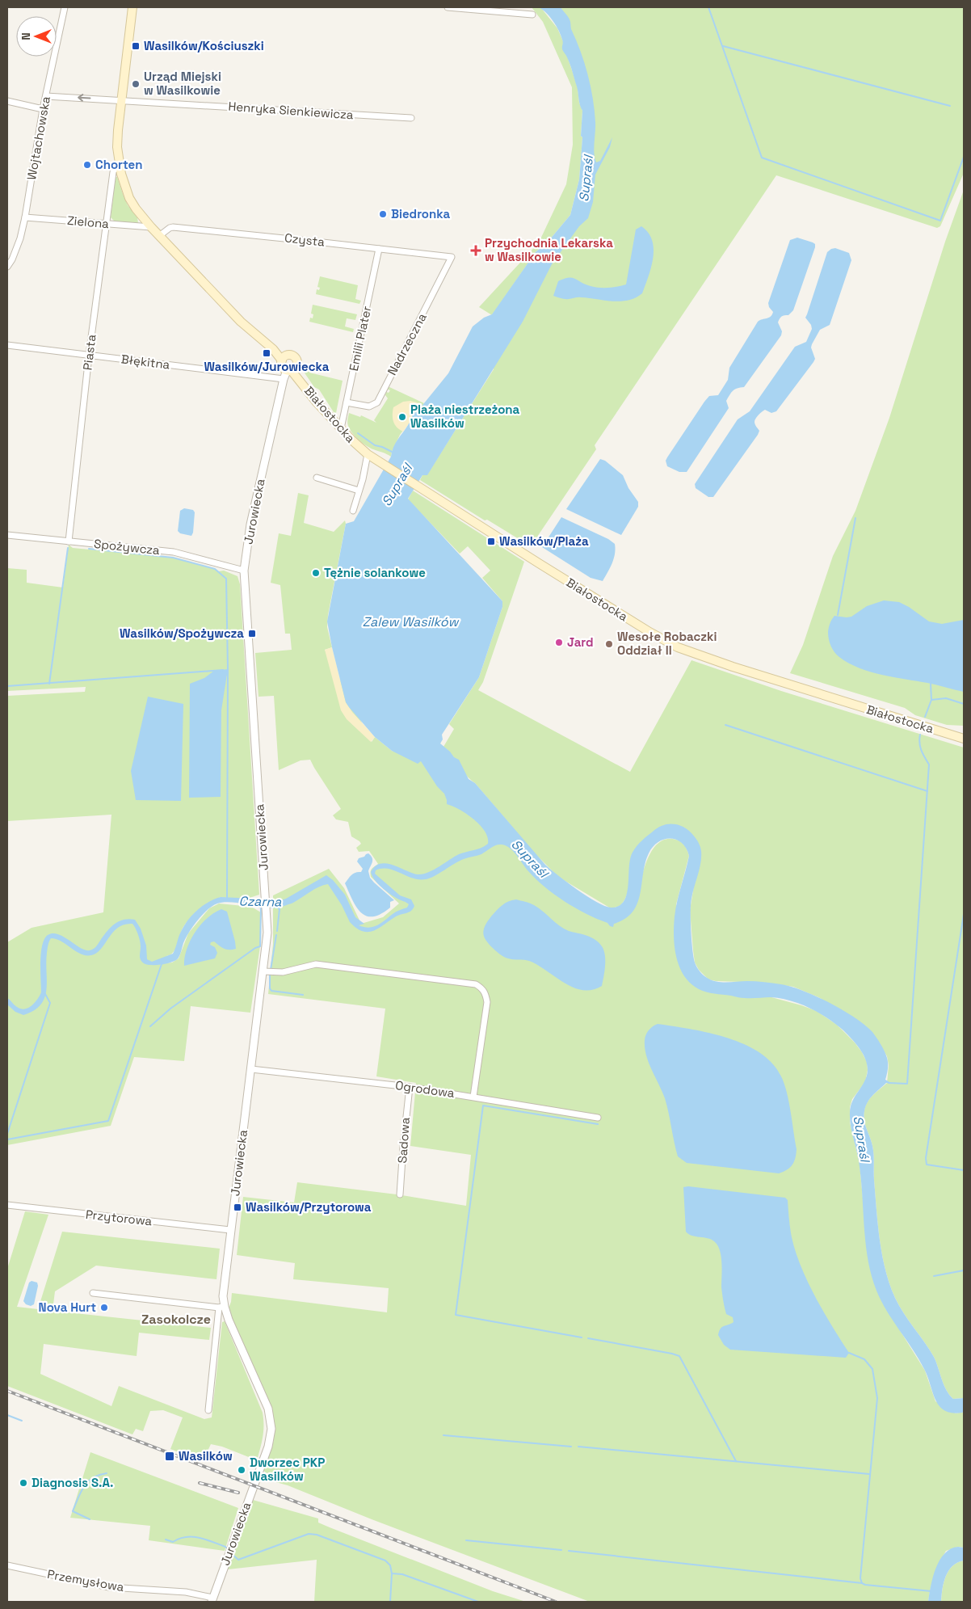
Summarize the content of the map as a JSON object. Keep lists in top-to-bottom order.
{
  "streets": {
    "main road": ["Białostocka"],
    "street": [
      "Henryka Sienkiewicza",
      "Wojtachowska",
      "Zielona",
      "Czysta",
      "Emilii Plater",
      "Nadrzeczna",
      "Piasta",
      "Błękitna",
      "Jurowiecka",
      "Spożywcza",
      "Ogrodowa",
      "Sadowa",
      "Przytorowa",
      "Przemysłowa"
    ]
  },
  "crossings": [
    ["Henryka Sienkiewicza", "Wojtachowska"],
    ["Wojtachowska", "Zielona"],
    ["Zielona", "Piasta"],
    ["Czysta", "Emilii Plater"],
    ["Czysta", "Nadrzeczna"],
    ["Emilii Plater", "Nadrzeczna"],
    ["Emilii Plater", "Białostocka"],
    ["Piasta", "Błękitna"],
    ["Piasta", "Spożywcza"],
    ["Błękitna", "Białostocka"],
    ["Błękitna", "Jurowiecka"],
    ["Białostocka", "Jurowiecka"],
    ["Jurowiecka", "Spożywcza"],
    ["Jurowiecka", "Ogrodowa"],
    ["Jurowiecka", "Przytorowa"],
    ["Jurowiecka", "Przemysłowa"],
    ["Ogrodowa", "Sadowa"]
  ],
  "districts": ["Zasokolcze"],
  "water": ["Supraśl", "Zalew Wasilków", "Czarna"],
  "places": {
    "transit": [
      "Wasilków/Kościuszki",
      "Wasilków/Jurowiecka",
      "Wasilków/Plaża",
      "Wasilków/Spożywcza",
      "Wasilków/Przytorowa",
      "Wasilków"
    ],
    "other": [
      "Urząd Miejski w Wasilkowie",
      "Chorten",
      "Biedronka",
      "Plaża niestrzeżona Wasilków",
      "Tężnie solankowe",
      "Jard",
      "Wesołe Robaczki Oddział II",
      "Nova Hurt",
      "Dworzec PKP Wasilków",
      "Diagnosis S.A."
    ],
    "health": ["Przychodnia Lekarska w Wasilkowie"]
  },
  "north": "left"
}
